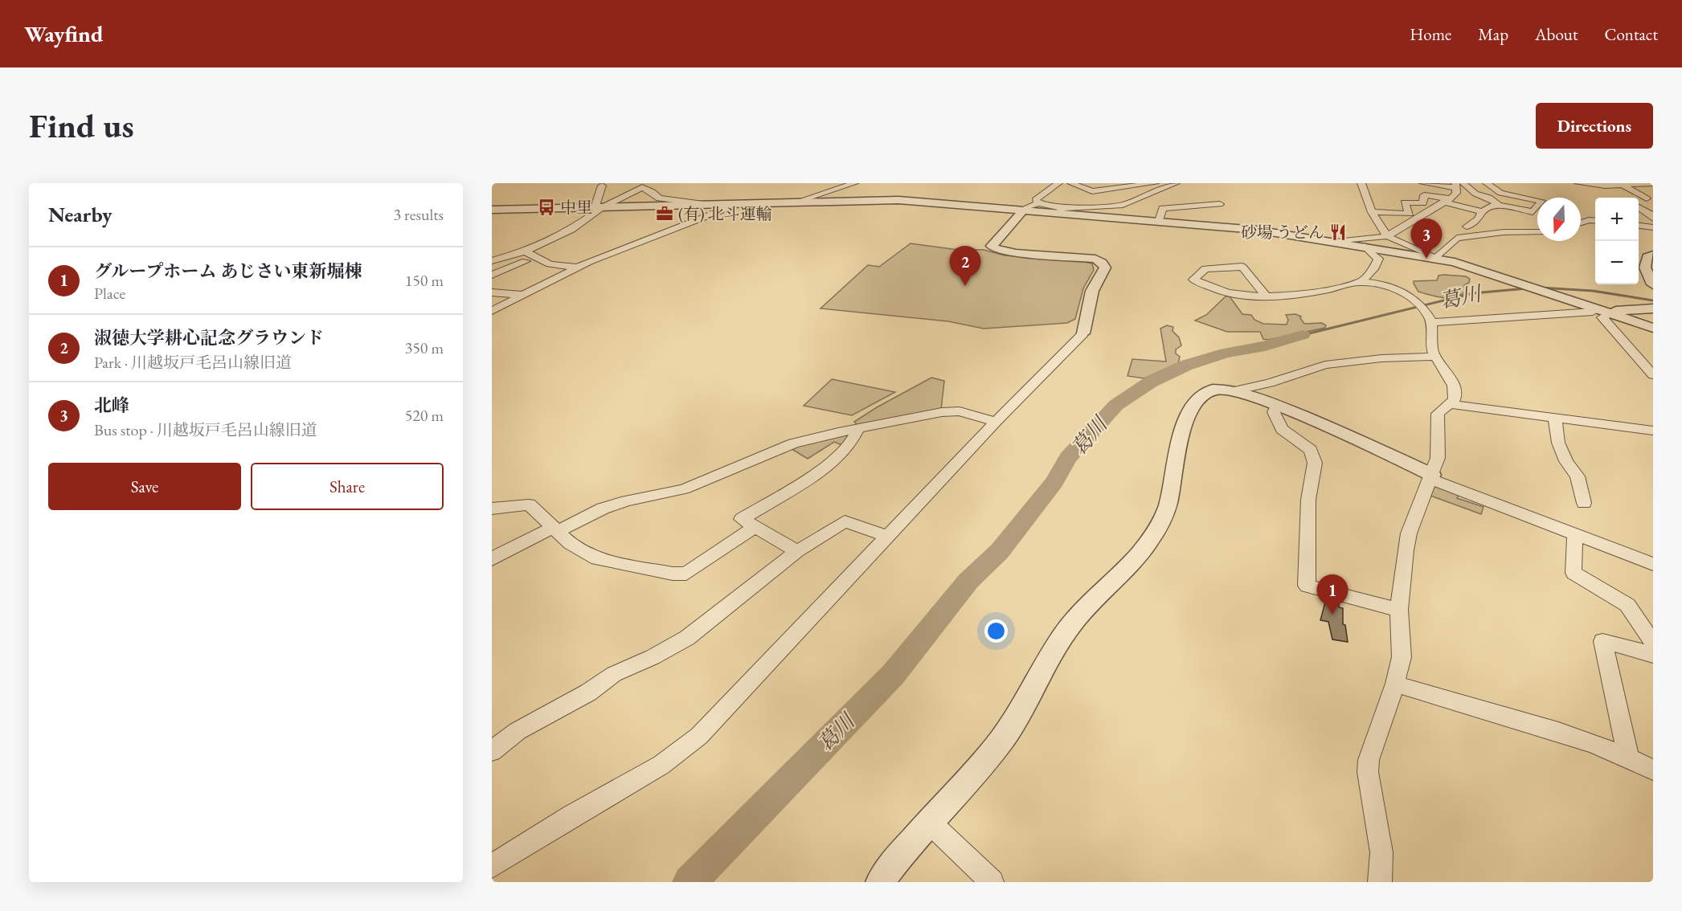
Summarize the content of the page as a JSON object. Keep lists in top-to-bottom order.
{
  "water": ["葛川"],
  "places": {
    "bus stop": ["中里"],
    "office": ["(有) 北斗運輸"],
    "restaurant": ["砂場 うどん"]
  },
  "north": "bottom",
  "page": {
    "header": "Wayfind",
    "nav": [
      "Home",
      "Map",
      "About",
      "Contact"
    ],
    "buttons": [
      "Directions",
      ["Save", "Share"]
    ],
    "title": "Find us",
    "heading": ["Nearby", "3 results"],
    "map_buttons": ["+", "−"],
    "pins": ["3", "2", "1"],
    "list": [
      {
        "mark": "1",
        "name": "グループホーム あじさい東新堀棟",
        "note": "Place",
        "value": "150 m"
      },
      {
        "mark": "2",
        "name": "淑徳大学耕心記念グラウンド",
        "note": "Park · 川越坂戸毛呂山線旧道",
        "value": "350 m"
      },
      {
        "mark": "3",
        "name": "北峰",
        "note": "Bus stop · 川越坂戸毛呂山線旧道",
        "value": "520 m"
      }
    ]
  }
}
